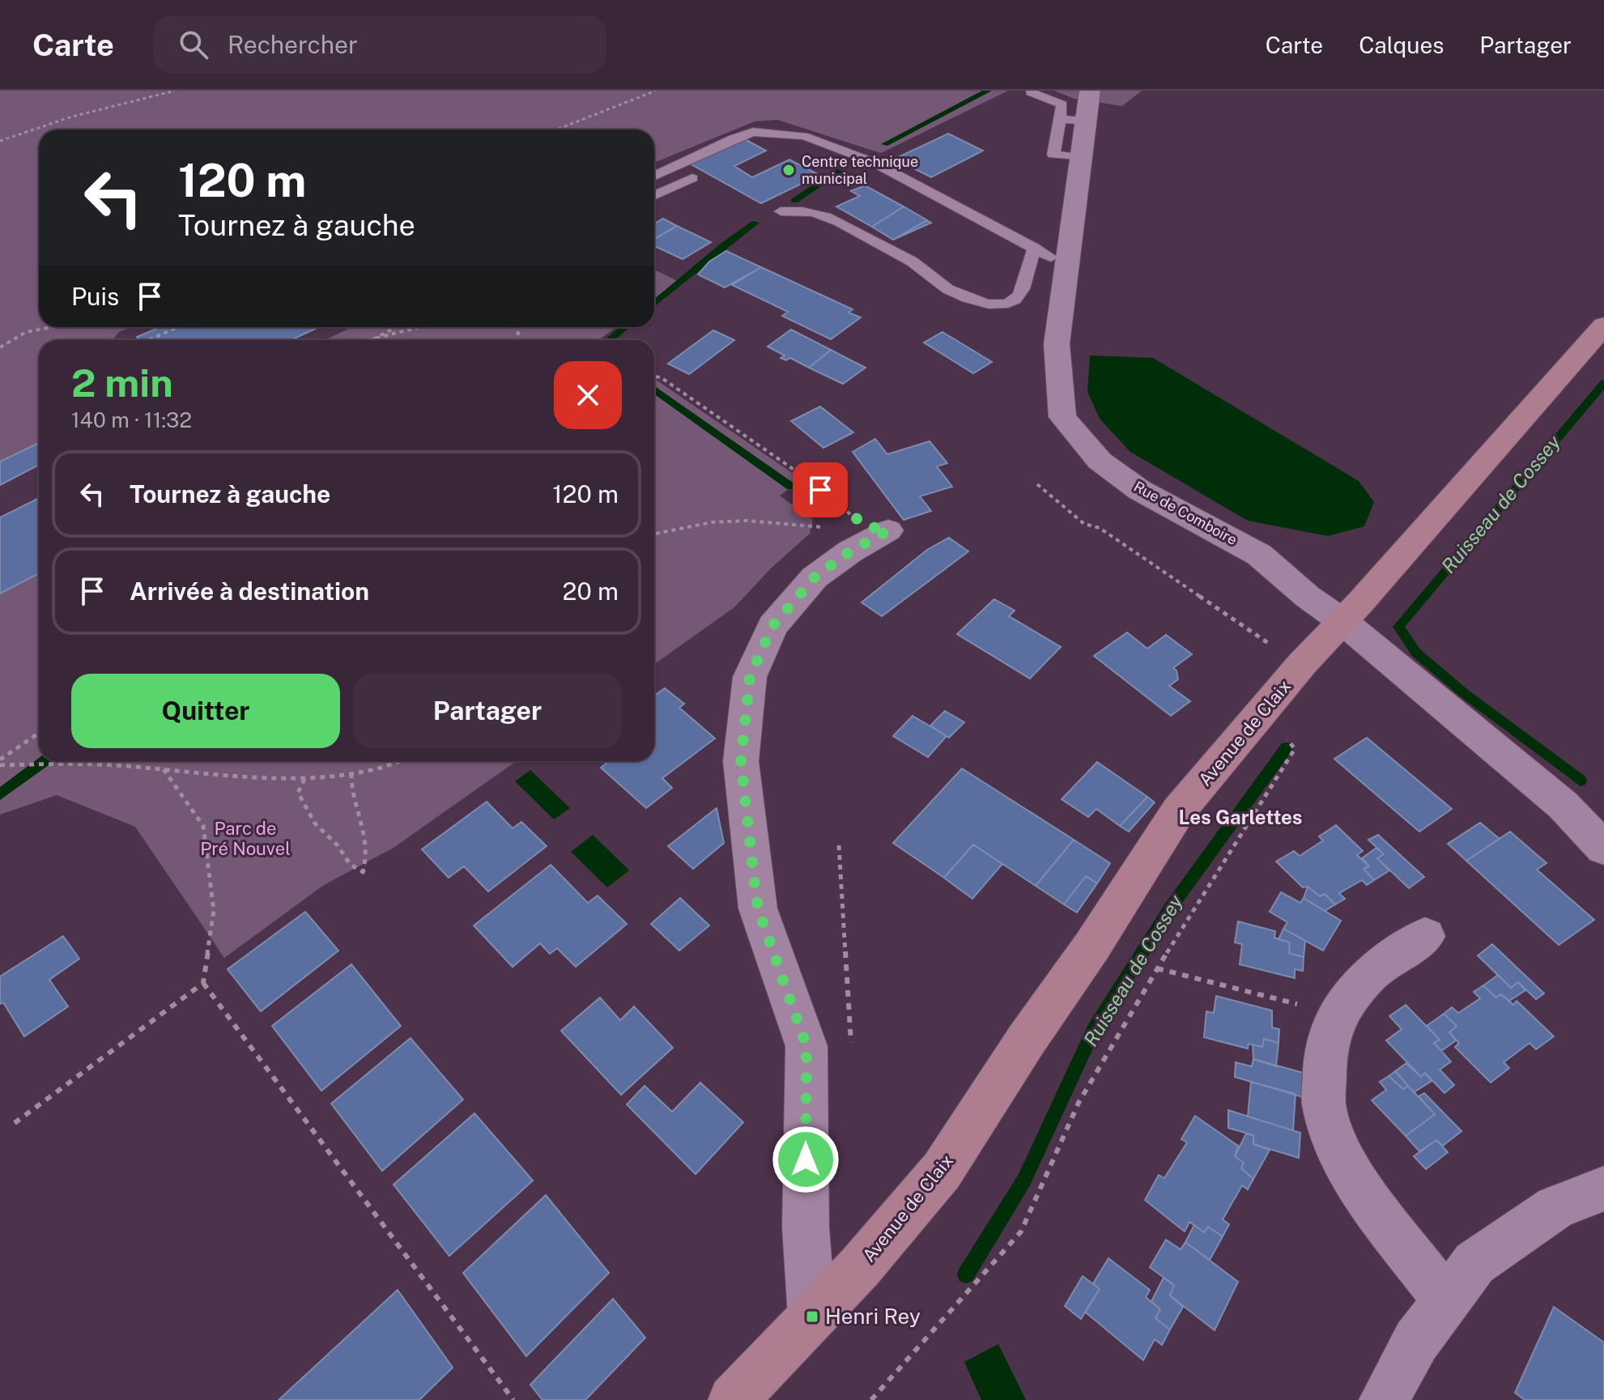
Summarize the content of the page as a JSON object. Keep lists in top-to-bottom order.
{
  "streets": {
    "main road": ["Avenue de Claix"],
    "street": ["Rue de Comboire"]
  },
  "crossings": [
    ["Rue de Comboire", "Avenue de Claix"]
  ],
  "districts": ["Les Garlettes"],
  "water": ["Ruisseau de Cossey"],
  "parks": ["Parc de Pré Nouvel"],
  "places": {
    "other": ["Centre technique municipal"],
    "transit": ["Henri Rey"]
  },
  "page": {
    "header": "Carte",
    "search": "Rechercher",
    "nav": ["Carte", "Calques", "Partager"],
    "turn": ["120 m", "Tournez à gauche"],
    "then": "Puis",
    "heading": ["2 min", "140 m · 11:32"],
    "list": [
      {
        "name": "Tournez à gauche",
        "value": "120 m"
      },
      {
        "name": "Arrivée à destination",
        "value": "20 m"
      }
    ],
    "buttons": ["Quitter", "Partager"]
  }
}
